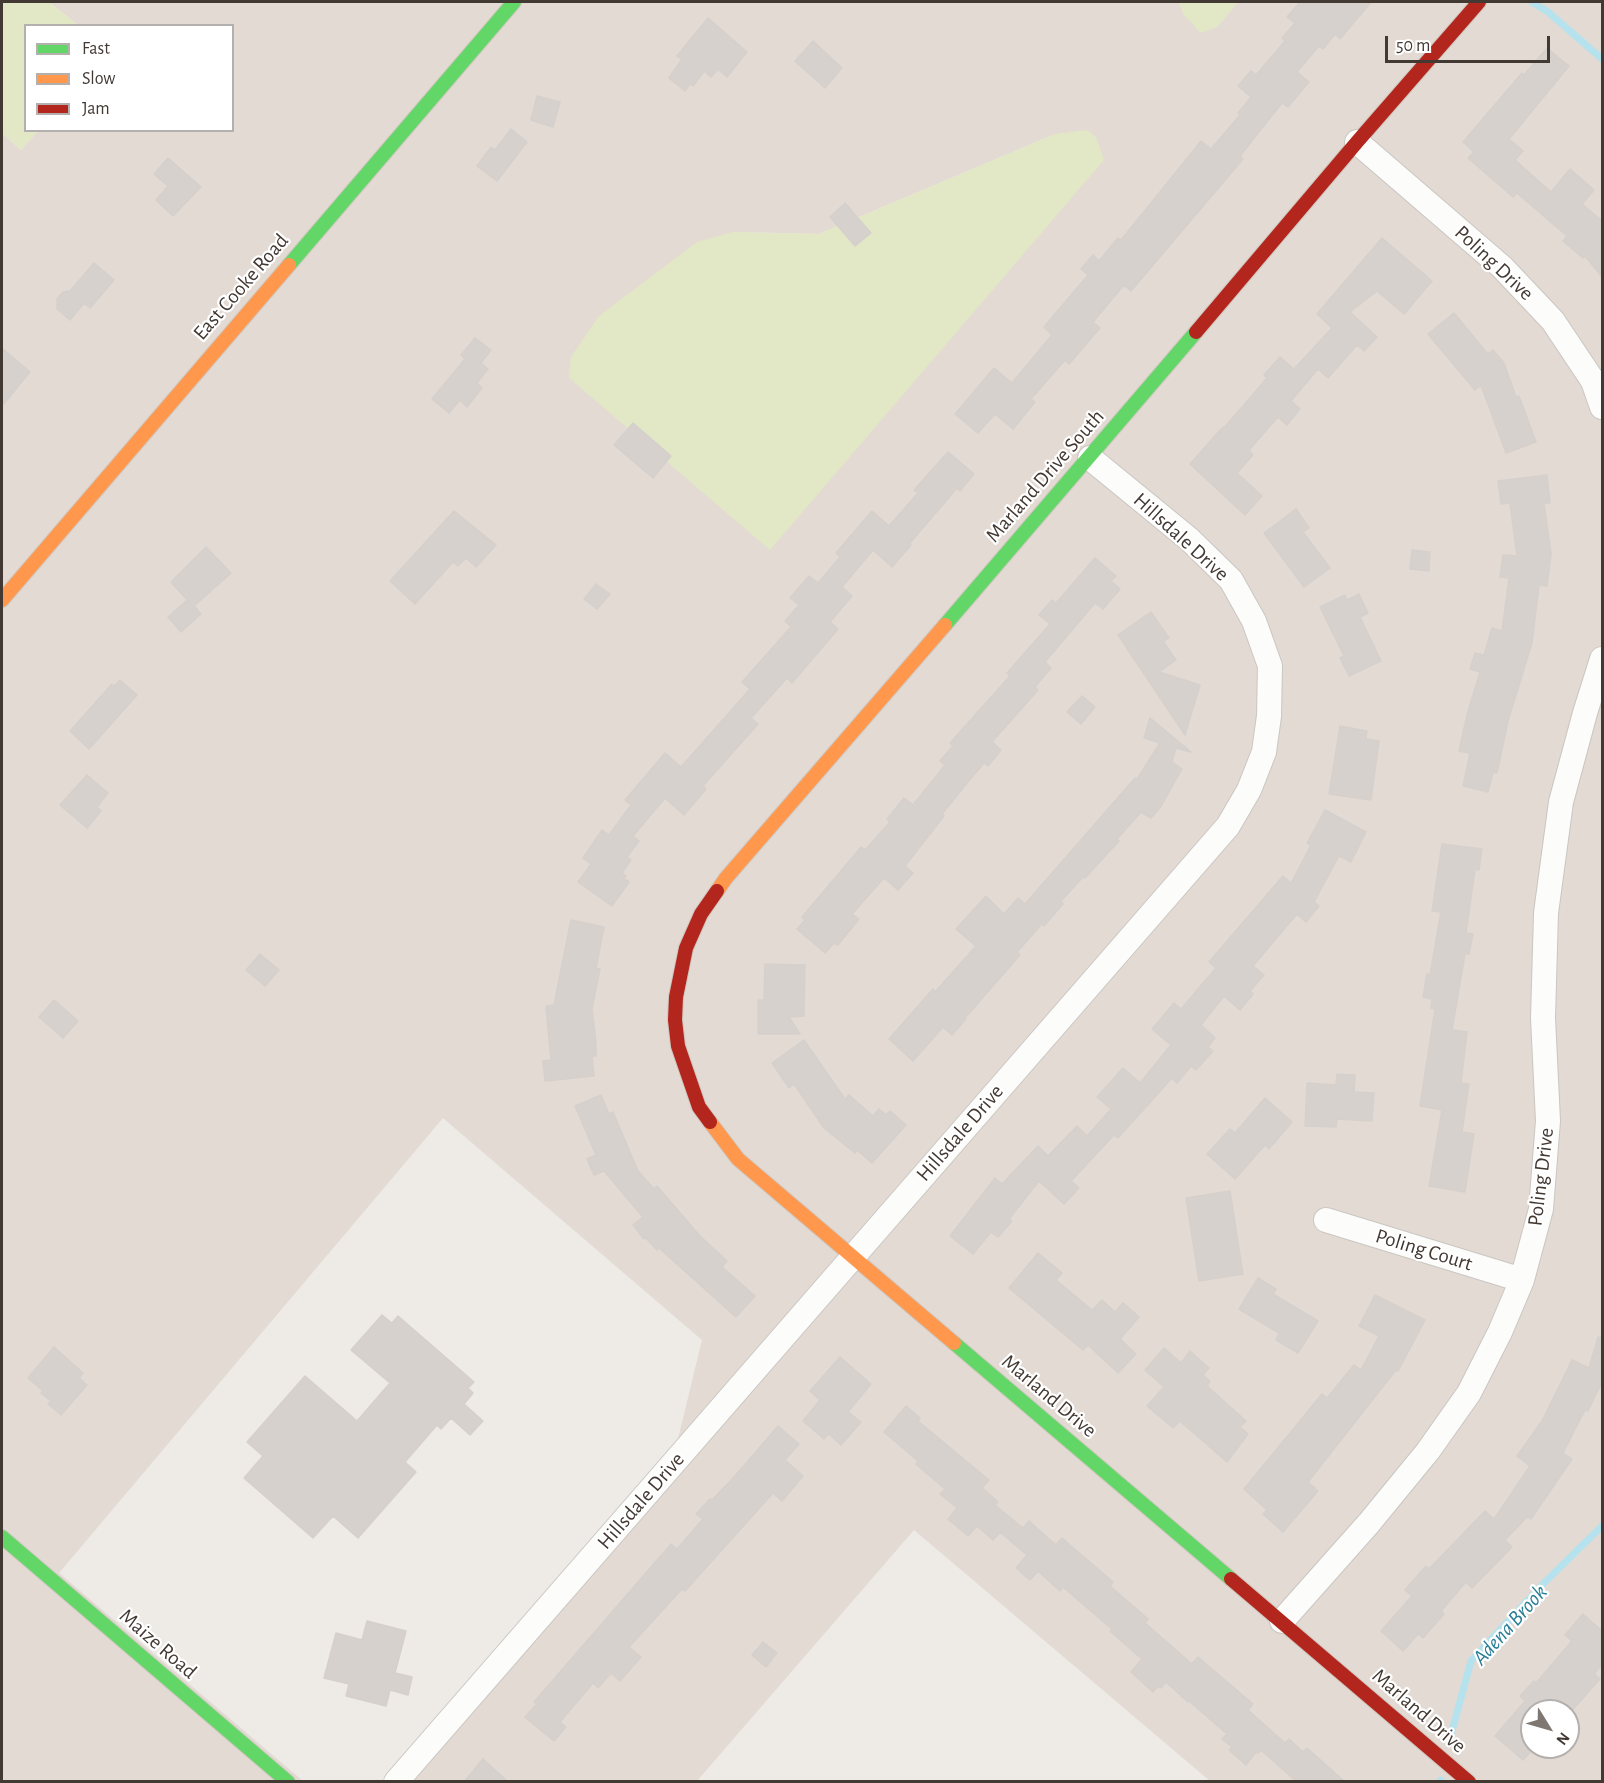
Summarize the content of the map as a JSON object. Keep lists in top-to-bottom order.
{
  "streets": {
    "street": [
      "Poling Drive",
      "East Cooke Road",
      "Marland Drive South",
      "Hillsdale Drive",
      "Poling Court",
      "Marland Drive",
      "Maize Road"
    ]
  },
  "crossings": [
    ["Poling Drive", "Marland Drive South"],
    ["Poling Drive", "Poling Court"],
    ["Poling Drive", "Marland Drive"],
    ["Marland Drive South", "Hillsdale Drive"],
    ["Marland Drive South", "Marland Drive"],
    ["Hillsdale Drive", "Marland Drive"]
  ],
  "water": ["Adena Brook"],
  "legend": ["Fast", "Slow", "Jam"],
  "scale_bar": "50 m",
  "north": "bottom right"
}
